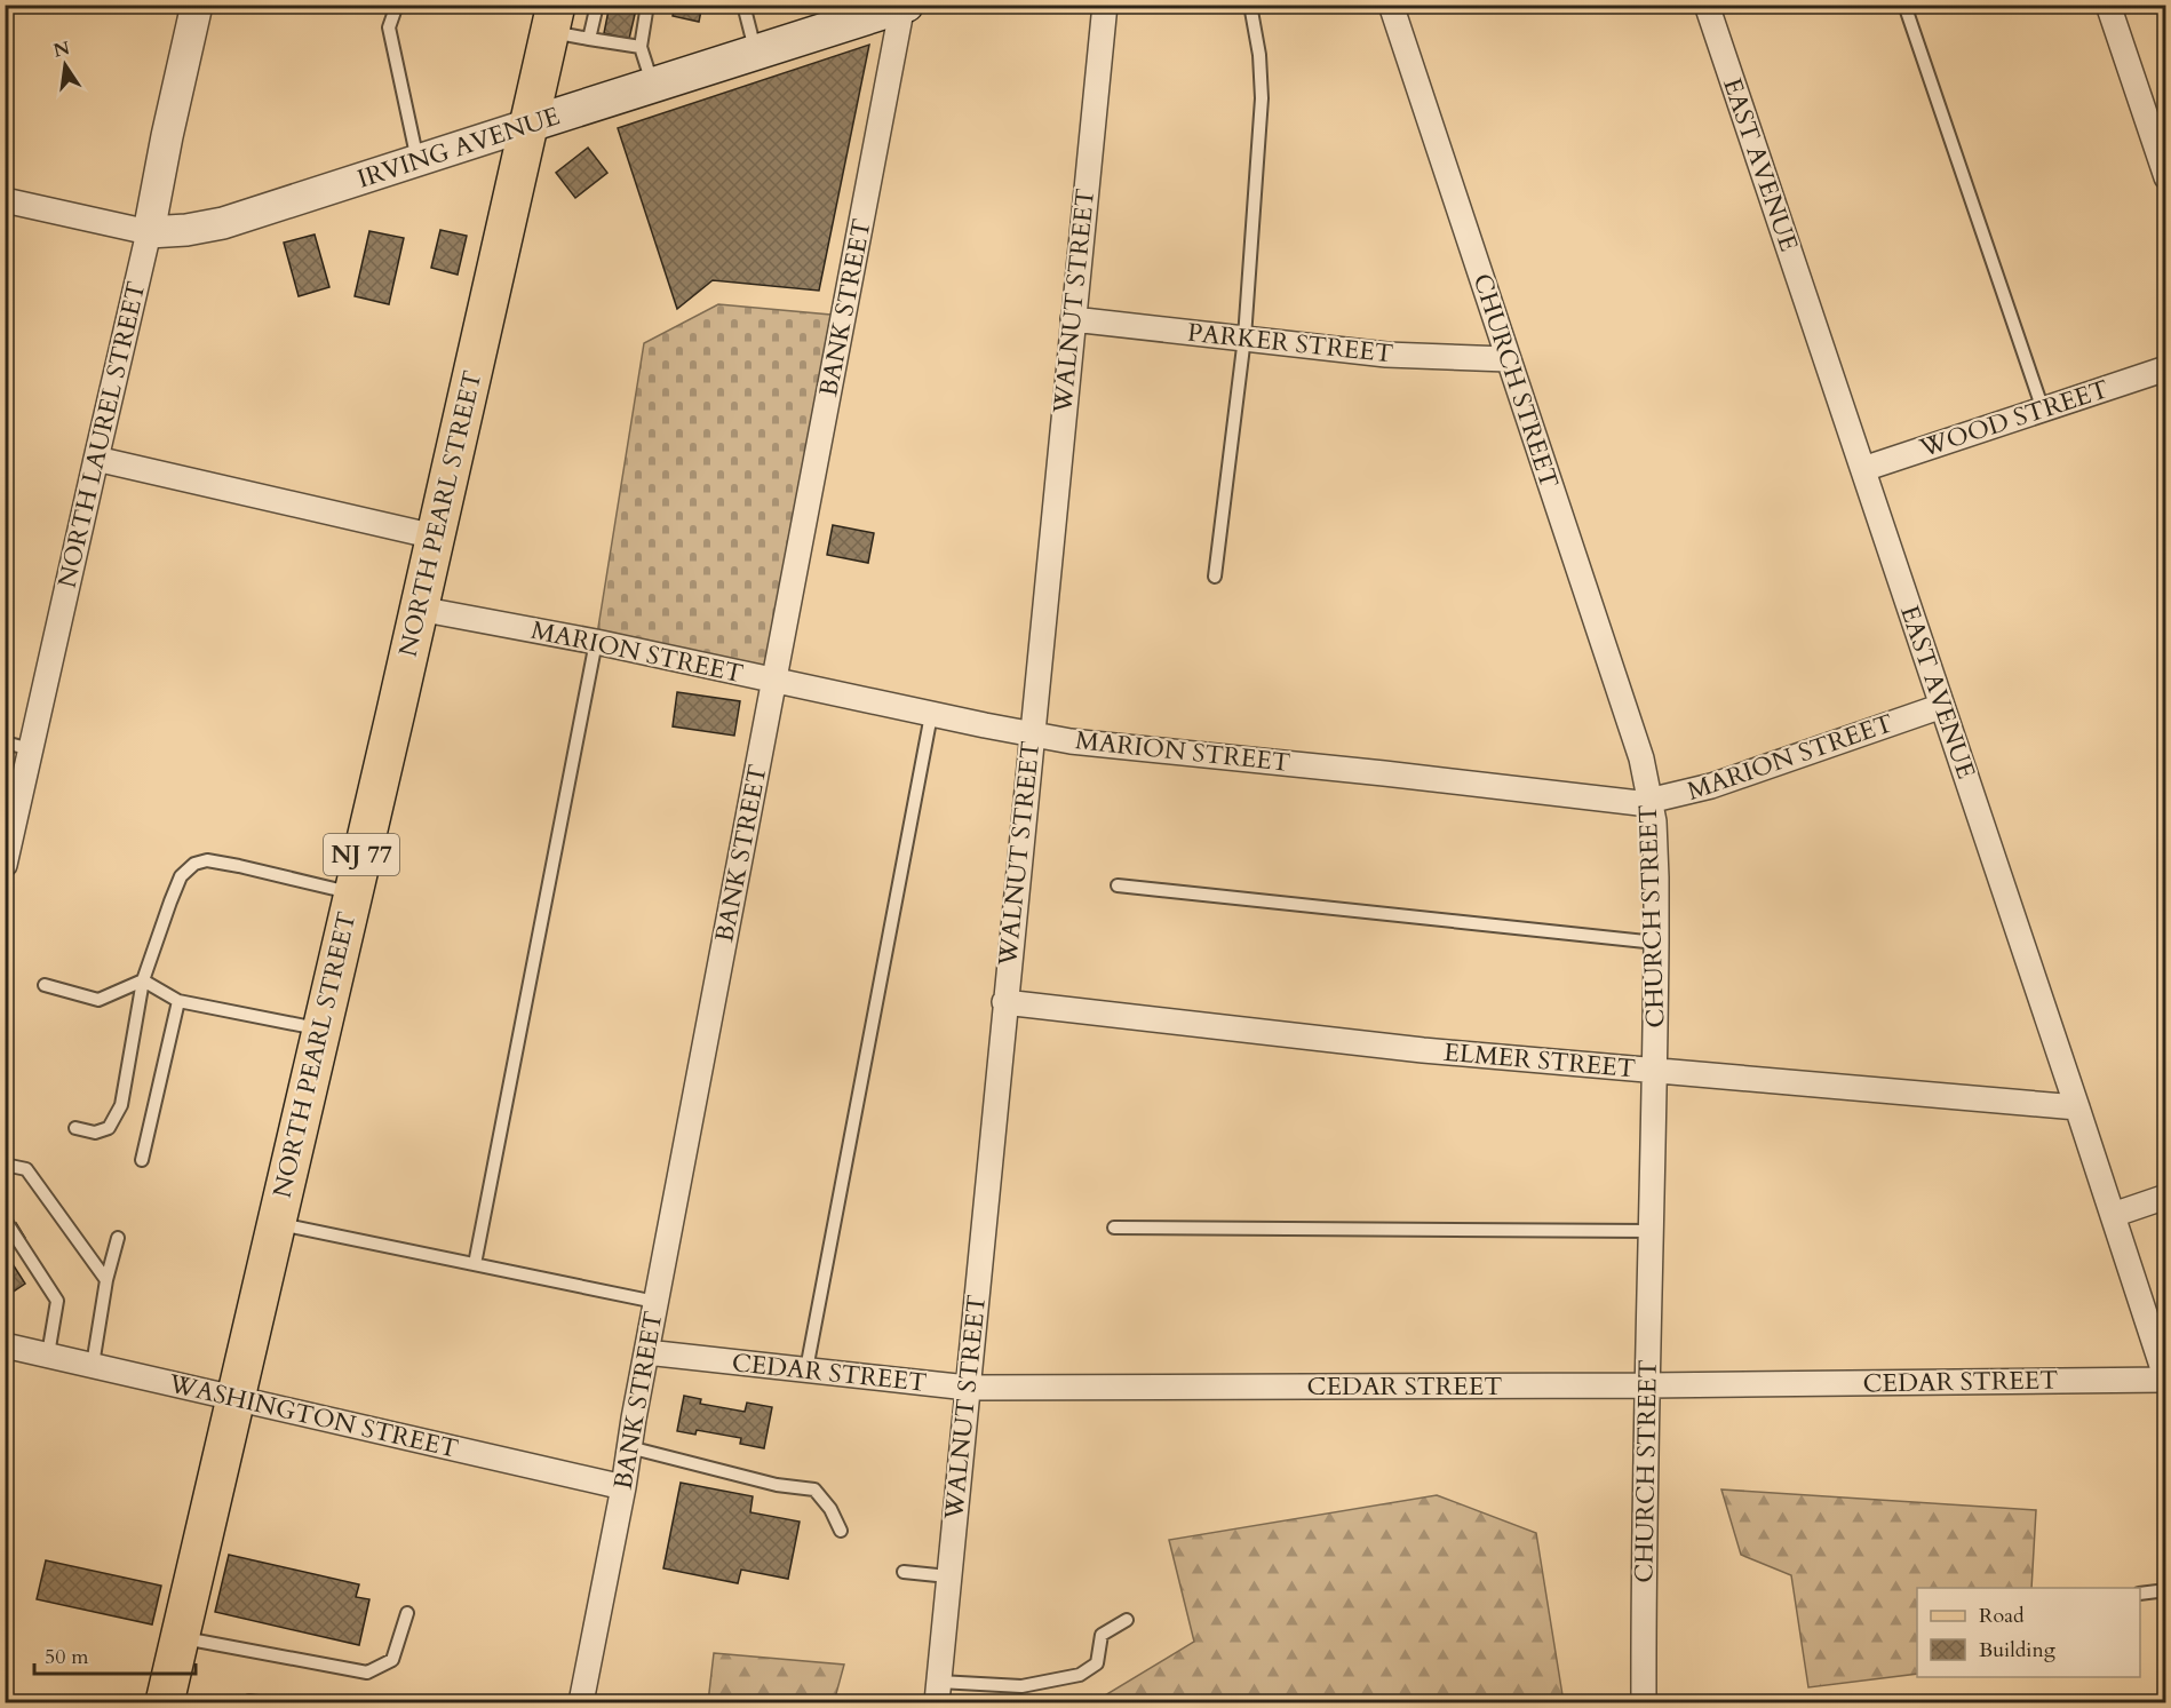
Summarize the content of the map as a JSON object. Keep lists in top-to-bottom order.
{
  "streets": {
    "main road": ["IRVING AVENUE", "NORTH PEARL STREET", "NJ 77"],
    "street": [
      "EAST AVENUE",
      "WALNUT STREET",
      "BANK STREET",
      "PARKER STREET",
      "CHURCH STREET",
      "WOOD STREET",
      "NORTH LAUREL STREET",
      "MARION STREET",
      "ELMER STREET",
      "CEDAR STREET",
      "WASHINGTON STREET"
    ]
  },
  "crossings": [
    ["IRVING AVENUE", "BANK STREET"],
    ["IRVING AVENUE", "NORTH LAUREL STREET"],
    ["IRVING AVENUE", "NORTH PEARL STREET"],
    ["EAST AVENUE", "WOOD STREET"],
    ["EAST AVENUE", "MARION STREET"],
    ["EAST AVENUE", "ELMER STREET"],
    ["EAST AVENUE", "CEDAR STREET"],
    ["WALNUT STREET", "PARKER STREET"],
    ["WALNUT STREET", "MARION STREET"],
    ["WALNUT STREET", "ELMER STREET"],
    ["WALNUT STREET", "CEDAR STREET"],
    ["BANK STREET", "MARION STREET"],
    ["BANK STREET", "CEDAR STREET"],
    ["BANK STREET", "WASHINGTON STREET"],
    ["PARKER STREET", "CHURCH STREET"],
    ["CHURCH STREET", "MARION STREET"],
    ["CHURCH STREET", "ELMER STREET"],
    ["CHURCH STREET", "CEDAR STREET"],
    ["NORTH PEARL STREET", "MARION STREET"],
    ["NORTH PEARL STREET", "WASHINGTON STREET"]
  ],
  "legend": ["Road", "Building"],
  "scale_bar": "50 m",
  "north": "top"
}
